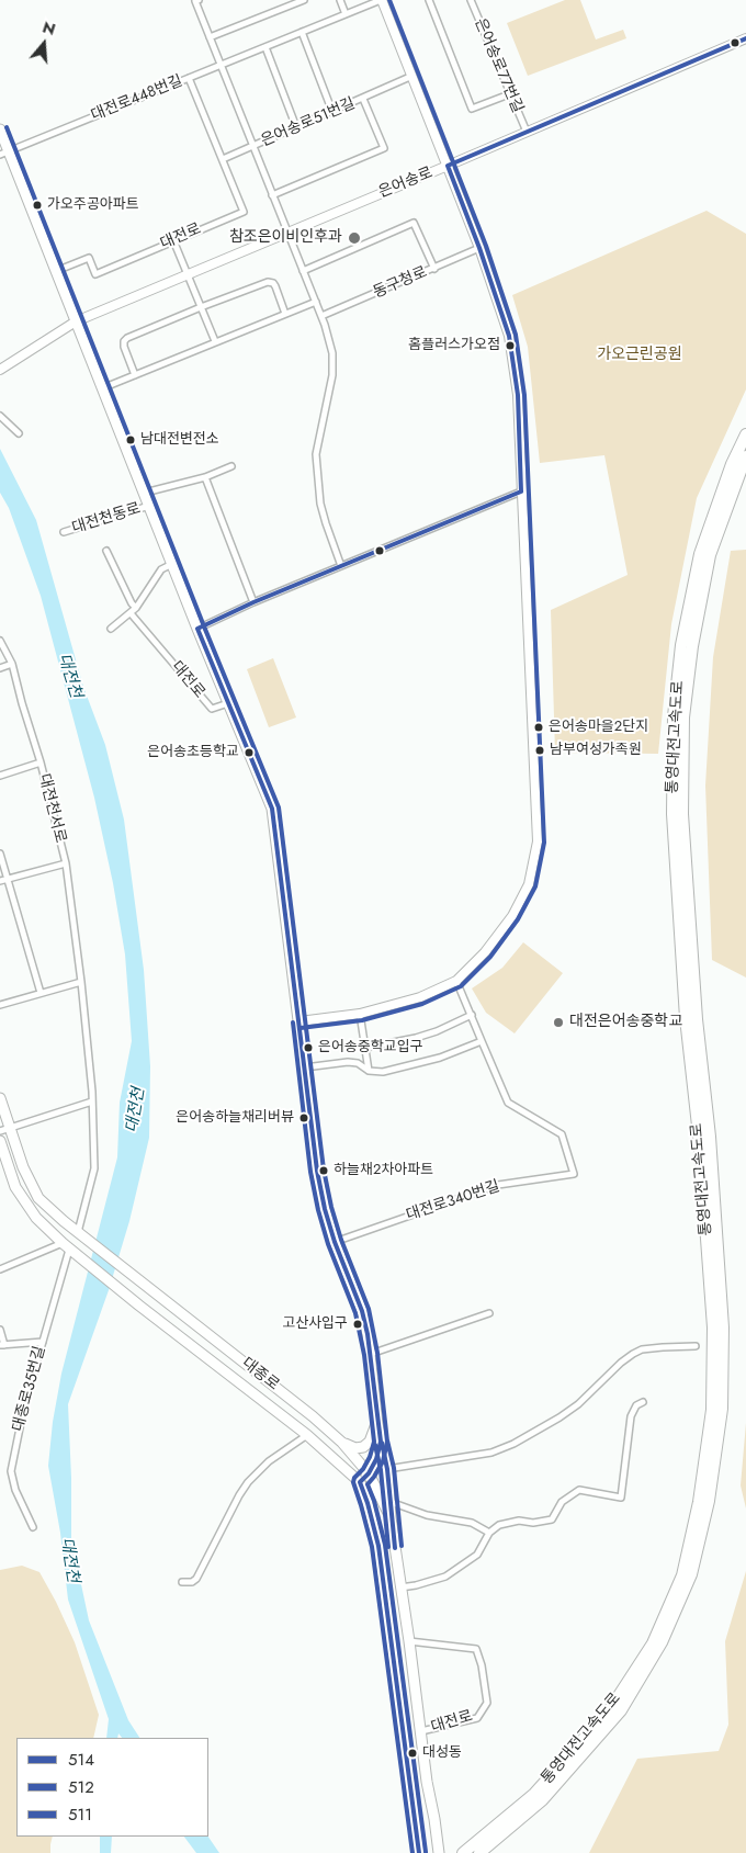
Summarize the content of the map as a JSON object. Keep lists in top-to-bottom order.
{
  "streets": {
    "highway": ["통영대전고속도로"],
    "main road": ["은어송로", "대전로", "대종로"],
    "street": [
      "은어송로77번길",
      "대전로448번길",
      "은어송로51번길",
      "동구청로",
      "대전천동로",
      "대전천서로",
      "대전로340번길",
      "대종로35번길"
    ]
  },
  "crossings": [
    ["은어송로77번길", "은어송로"],
    ["대전로448번길", "은어송로51번길"],
    ["대전로448번길", "대전로"],
    ["은어송로51번길", "은어송로"],
    ["은어송로51번길", "대전로"],
    ["은어송로51번길", "동구청로"],
    ["은어송로", "대전로"],
    ["대전로", "대전천동로"],
    ["대전로", "대전로340번길"],
    ["대전로", "대종로"],
    ["대전천서로", "대종로"],
    ["대종로", "대종로35번길"]
  ],
  "water": ["대전천"],
  "parks": ["가오근린공원"],
  "places": [
    "가오주공아파트",
    "참조은이비인후과",
    "홈플러스가오점",
    "남대전변전소",
    "은어송마을2단지",
    "남부여성가족원",
    "은어송초등학교",
    "대전은어송중학교",
    "은어송중학교입구",
    "은어송하늘채리버뷰",
    "하늘채2차아파트",
    "고산사입구",
    "대성동"
  ],
  "lines": ["transit line 512", "transit line 514", "transit line 511"],
  "legend": ["514", "512", "511"],
  "north": "top"
}
